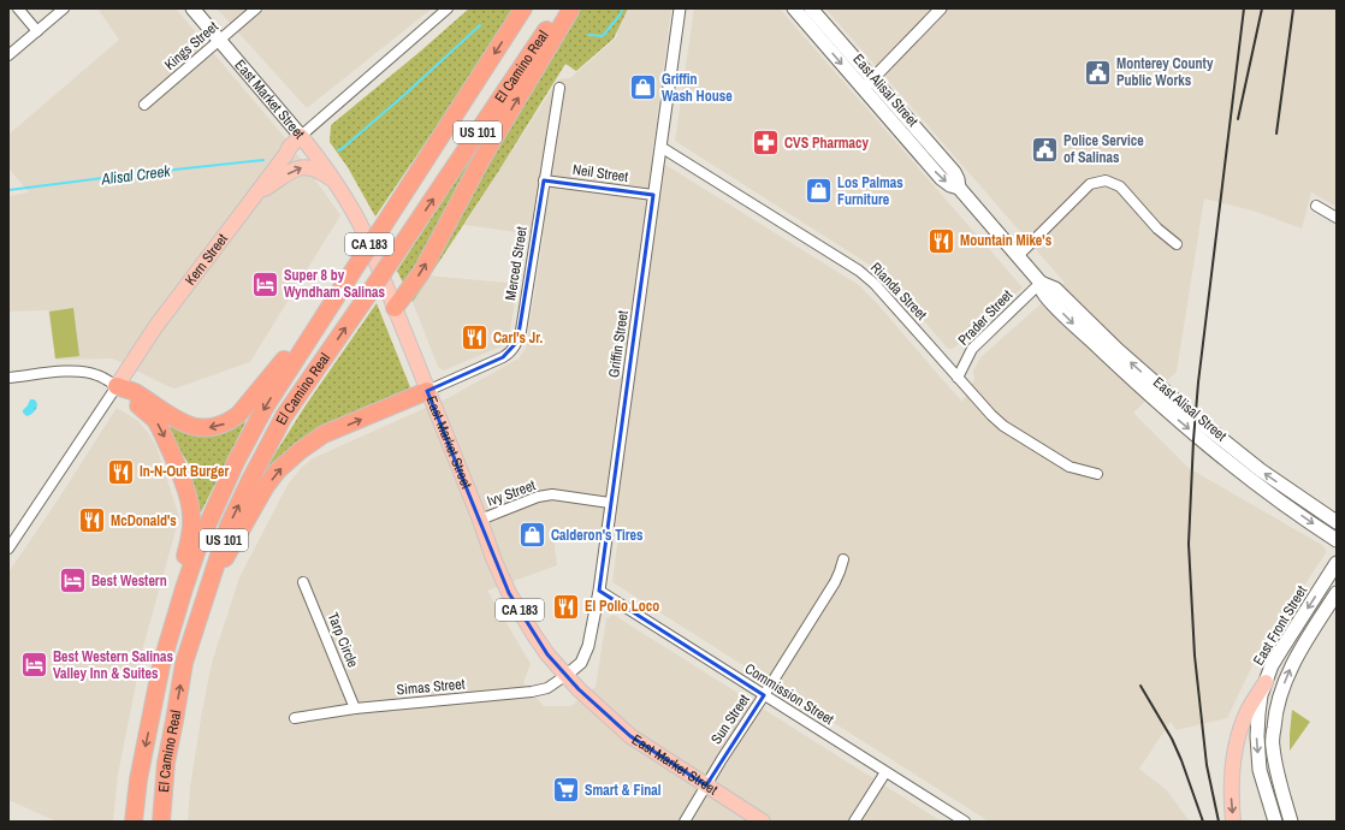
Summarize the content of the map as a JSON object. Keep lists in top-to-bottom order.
{
  "streets": {
    "highway": ["El Camino Real", "US 101"],
    "main road": [
      "East Alisal Street",
      "East Market Street",
      "CA 183",
      "Kern Street",
      "East Front Street"
    ],
    "street": [
      "Kings Street",
      "Neil Street",
      "Merced Street",
      "Rianda Street",
      "Prader Street",
      "Griffin Street",
      "Ivy Street",
      "Tarp Circle",
      "Simas Street",
      "Commission Street",
      "Sun Street"
    ]
  },
  "crossings": [
    ["Kings Street", "East Market Street"],
    ["East Alisal Street", "Prader Street"],
    ["East Market Street", "Kern Street"],
    ["East Market Street", "Merced Street"],
    ["East Market Street", "Griffin Street"],
    ["East Market Street", "Ivy Street"],
    ["East Market Street", "Simas Street"],
    ["East Market Street", "Sun Street"],
    ["Neil Street", "Merced Street"],
    ["Neil Street", "Griffin Street"],
    ["Rianda Street", "Prader Street"],
    ["Rianda Street", "Griffin Street"],
    ["Griffin Street", "Ivy Street"],
    ["Griffin Street", "Simas Street"],
    ["Griffin Street", "Commission Street"],
    ["Tarp Circle", "Simas Street"],
    ["Commission Street", "Sun Street"]
  ],
  "water": ["Alisal Creek"],
  "places": {
    "public building": ["Monterey County Public Works", "Police Service of Salinas"],
    "shop": ["Griffin Wash House", "Los Palmas Furniture", "Calderon's Tires"],
    "pharmacy": ["CVS Pharmacy"],
    "restaurant": [
      "Mountain Mike's",
      "Carl's Jr.",
      "In-N-Out Burger",
      "McDonald's",
      "El Pollo Loco"
    ],
    "hotel": ["Super 8 by Wyndham Salinas", "Best Western", "Best Western Salinas Valley Inn & Suites"],
    "supermarket": ["Smart & Final"]
  }
}
